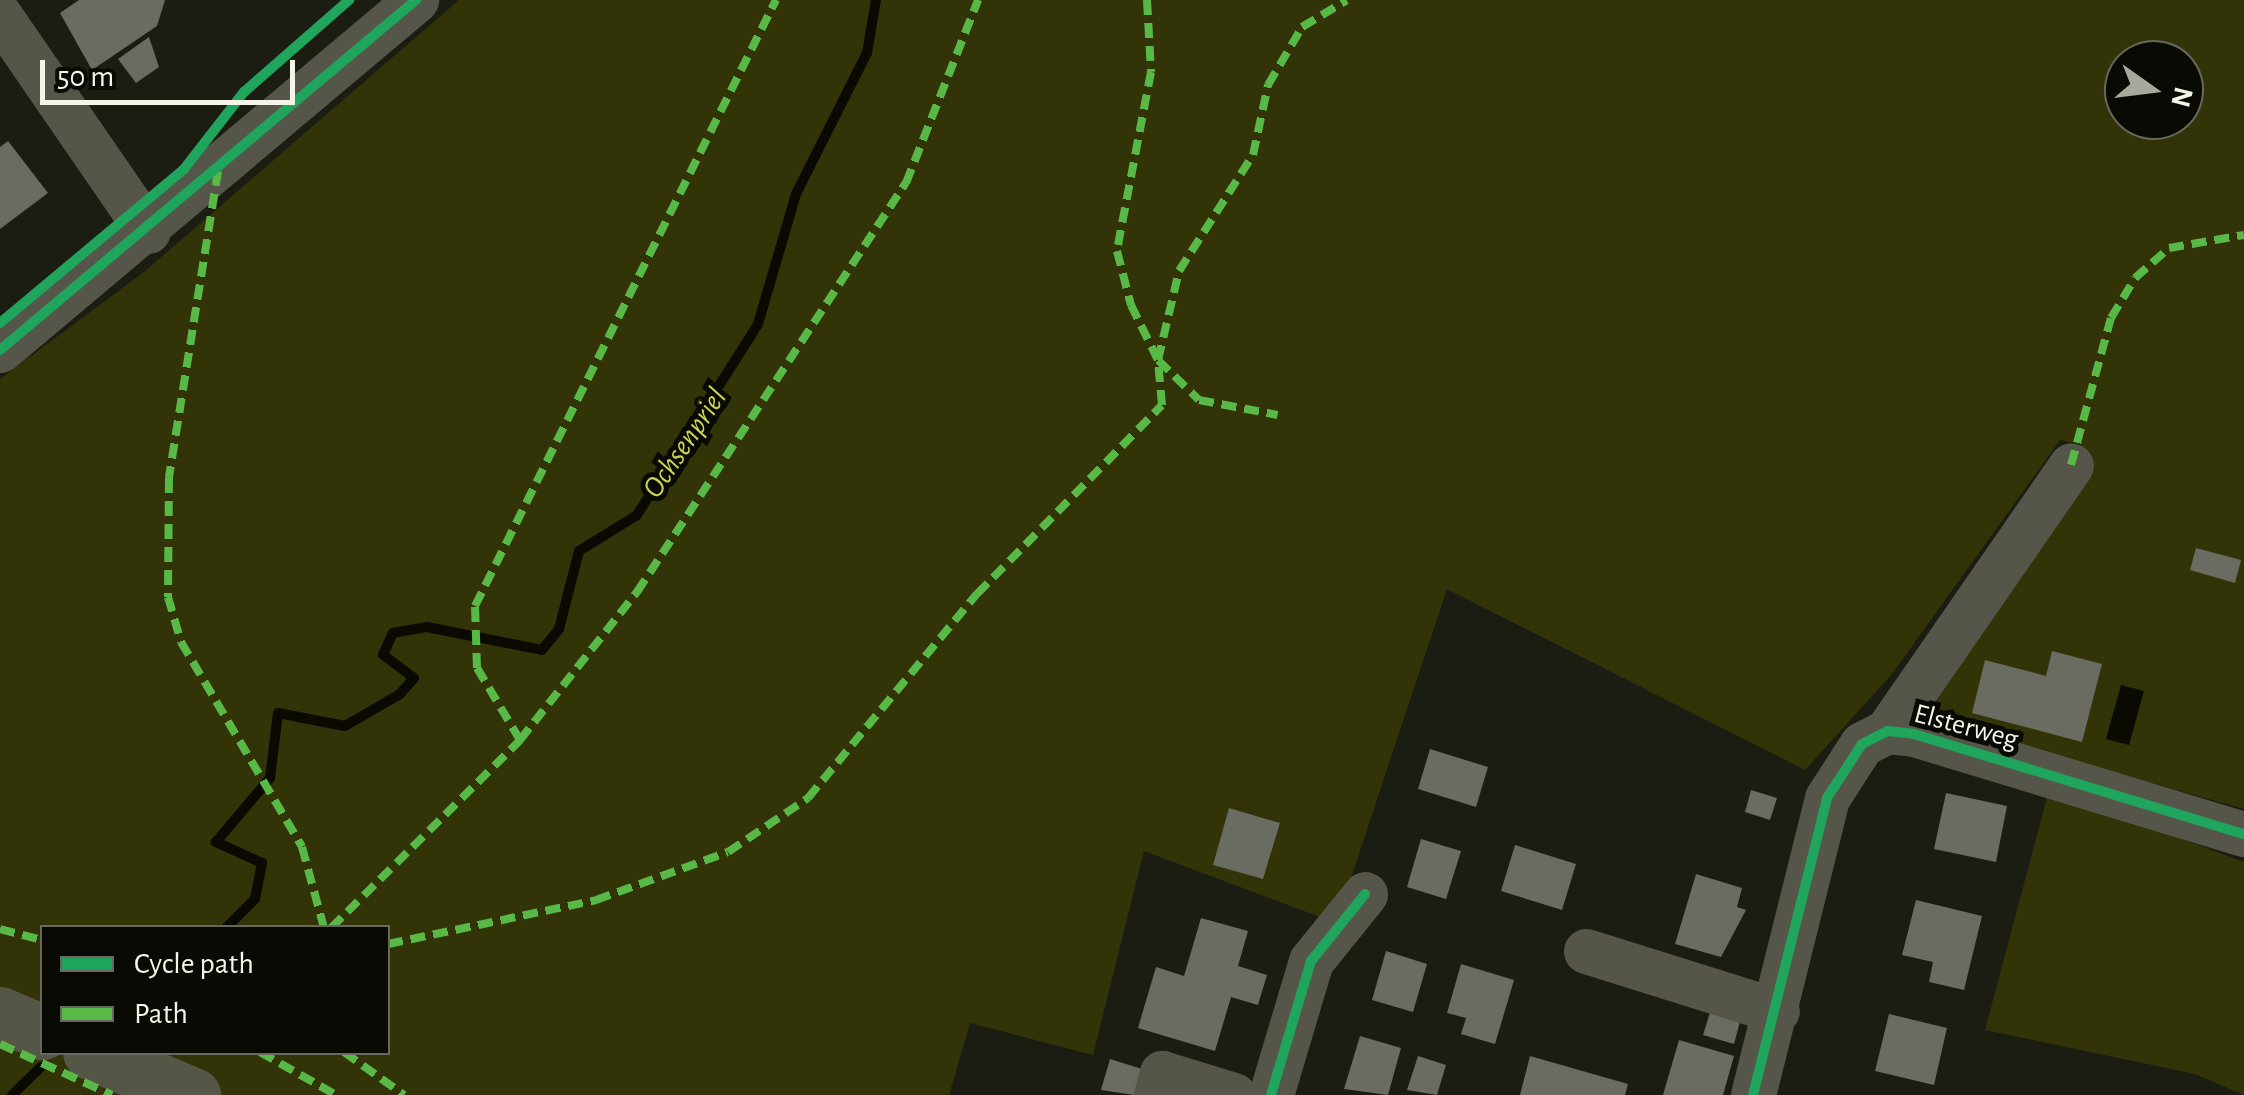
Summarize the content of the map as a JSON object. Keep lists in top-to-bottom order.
{
  "streets": {
    "street": ["Elsterweg"]
  },
  "water": ["Ochsenpriel"],
  "legend": ["Cycle path", "Path"],
  "scale_bar": "50 m",
  "north": "right"
}
